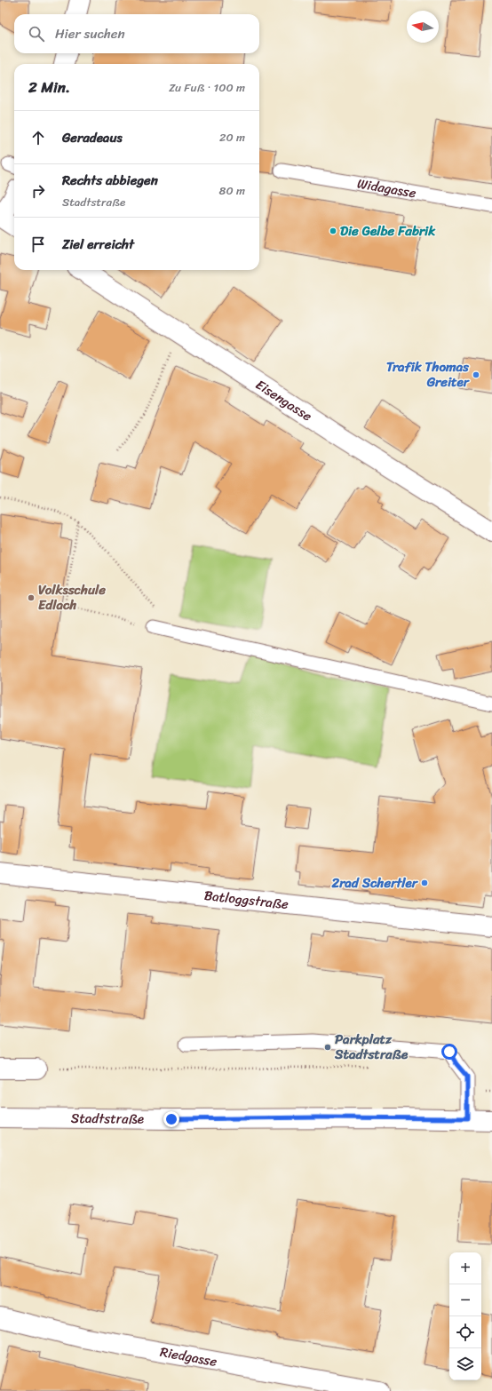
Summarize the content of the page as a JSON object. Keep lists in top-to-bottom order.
{
  "streets": {
    "main road": [
      "Eisengasse",
      "Batloggstraße",
      "Stadtstraße",
      "Riedgasse"
    ],
    "lane": ["Widagasse"]
  },
  "places": [
    "Die Gelbe Fabrik",
    "Trafik Thomas Greiter",
    "Volksschule Edlach",
    "2rad Schertler",
    "Parkplatz Stadtstraße"
  ],
  "north": "left",
  "page": {
    "search": "Hier suchen",
    "heading": ["2 Min.", "Zu Fuß · 100 m"],
    "list": [
      ["Geradeaus", "20 m"],
      ["Rechts abbiegen", "Stadtstraße", "80 m"],
      "Ziel erreicht"
    ],
    "map_buttons": ["+", "−"]
  }
}
